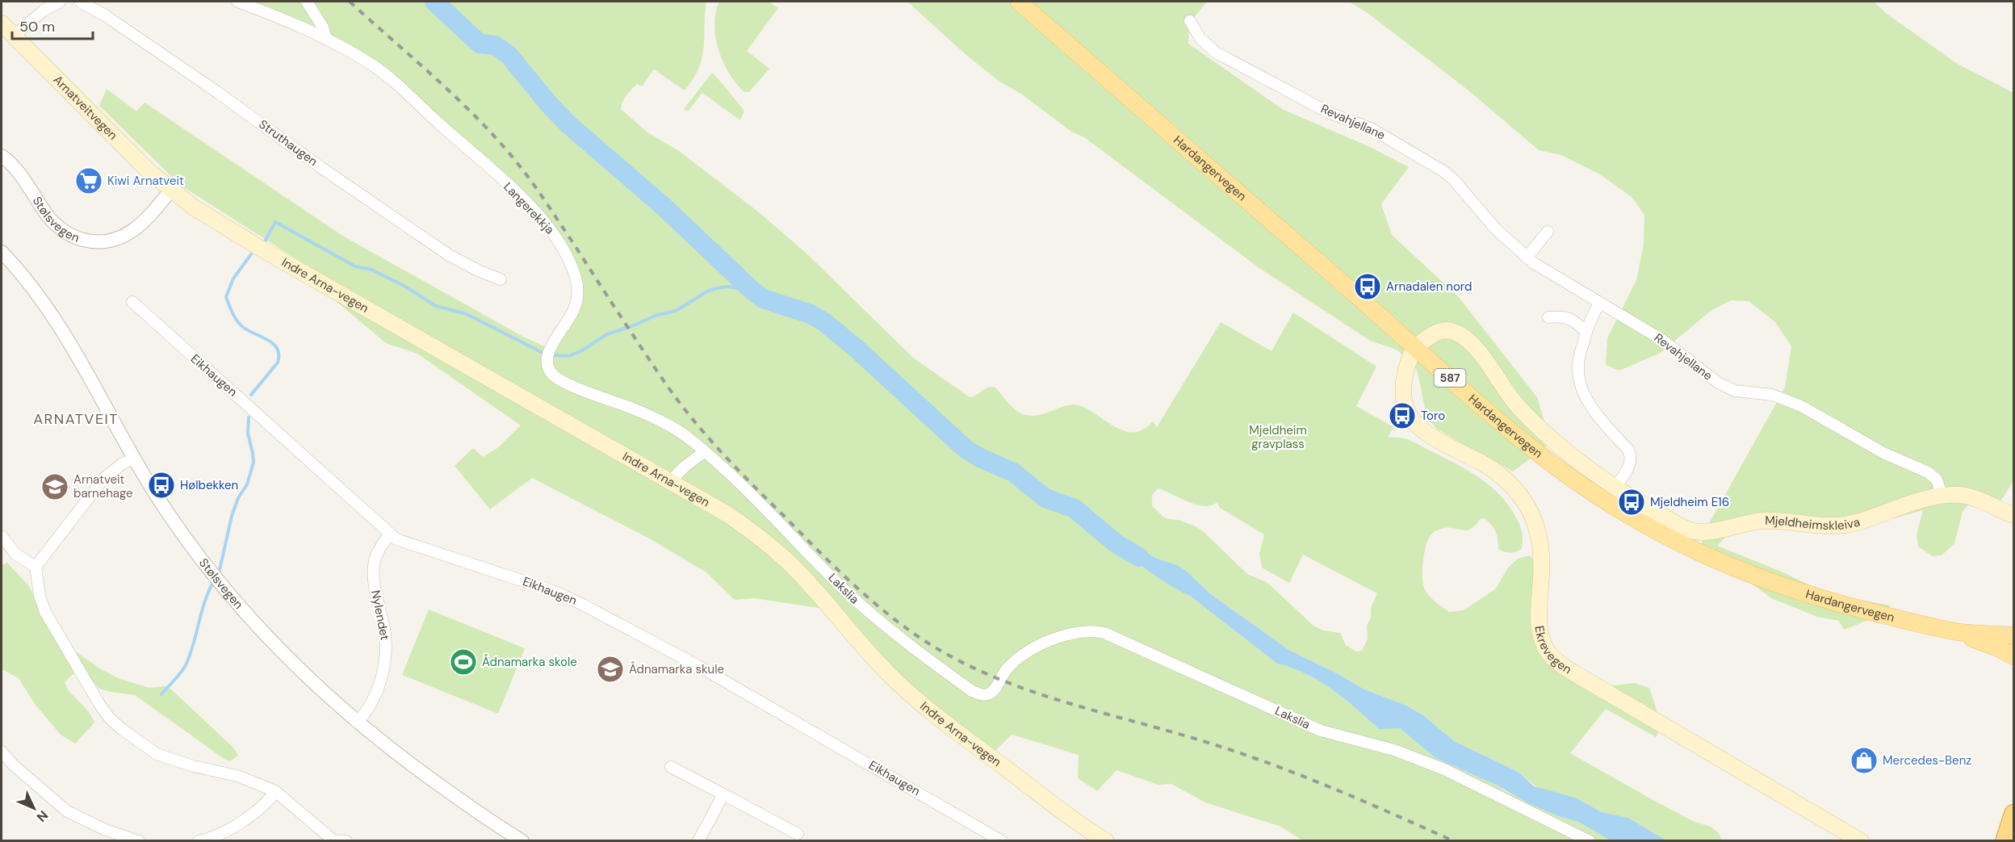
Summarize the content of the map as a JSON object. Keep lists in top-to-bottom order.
{
  "streets": {
    "main road": [
      "Arnatveitvegen",
      "Hardangervegen",
      "Indre Arna-vegen",
      "587",
      "Mjeldheimskleiva",
      "Ekrevegen"
    ],
    "street": [
      "Revahjellane",
      "Struthaugen",
      "Langerekkja",
      "Stølsvegen",
      "Eikhaugen",
      "Lakslia",
      "Nylendet"
    ]
  },
  "crossings": [
    ["Arnatveitvegen", "Stølsvegen"],
    ["Arnatveitvegen", "Indre Arna-vegen"],
    ["Revahjellane", "Mjeldheimskleiva"],
    ["Langerekkja", "Lakslia"],
    ["Stølsvegen", "Indre Arna-vegen"],
    ["Stølsvegen", "Nylendet"],
    ["Eikhaugen", "Nylendet"]
  ],
  "districts": ["ARNATVEIT"],
  "parks": ["Mjeldheim gravplass"],
  "places": {
    "supermarket": ["Kiwi Arnatveit"],
    "bus stop": [
      "Arnadalen nord",
      "Toro",
      "Hølbekken",
      "Mjeldheim E16"
    ],
    "school or university": ["Arnatveit barnehage", "Ådnamarka skule"],
    "sports": ["Ådnamarka skole"],
    "shop": ["Mercedes-Benz"]
  },
  "scale_bar": "50 m",
  "north": "bottom right"
}
